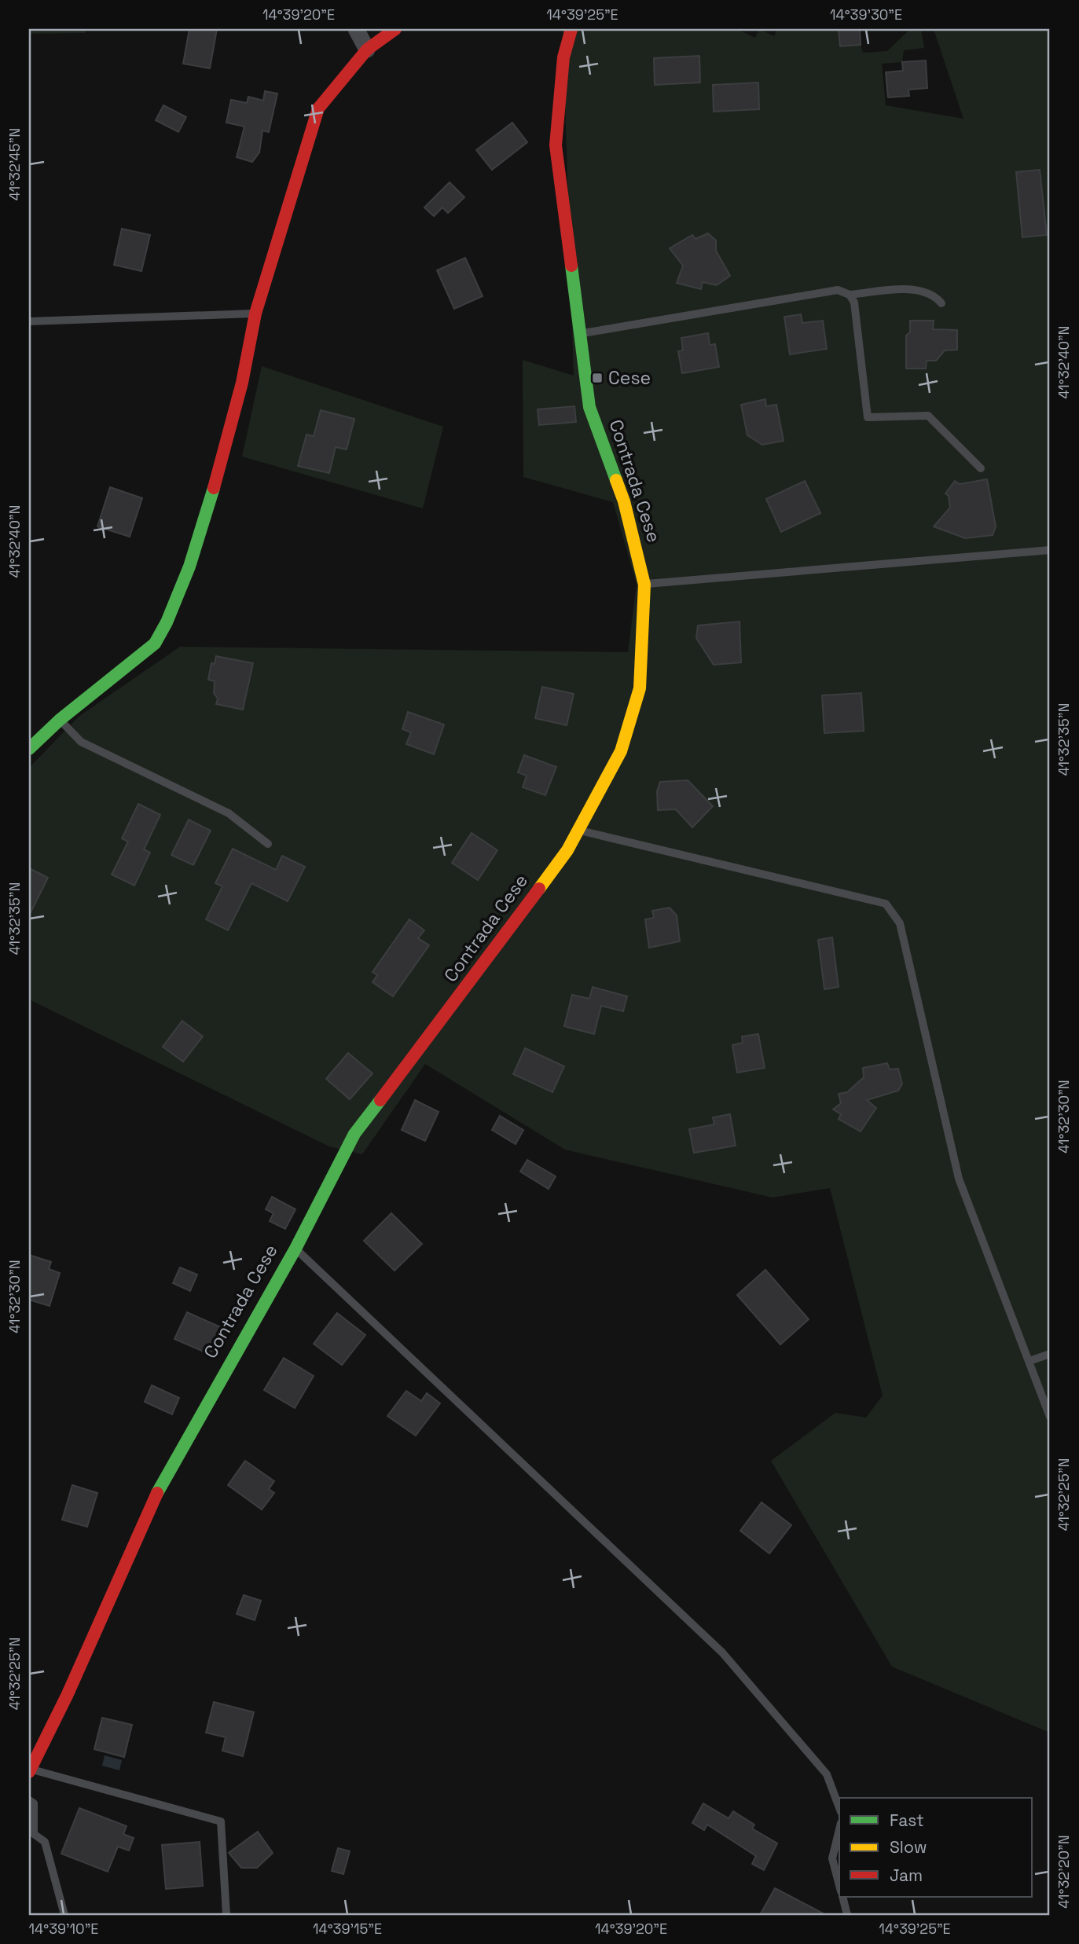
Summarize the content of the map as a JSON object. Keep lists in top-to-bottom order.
{
  "streets": {
    "street": ["Contrada Cese"]
  },
  "places": {
    "transit": ["Cese"]
  },
  "legend": ["Fast", "Slow", "Jam"],
  "coordinates": [
    "14°39'20\"E",
    "14°39'25\"E",
    "14°39'30\"E",
    "41°32'45\"N",
    "41°32'40\"N",
    "41°32'35\"N",
    "41°32'30\"N",
    "41°32'25\"N",
    "41°32'20\"N",
    "14°39'10\"E",
    "14°39'15\"E"
  ]
}
